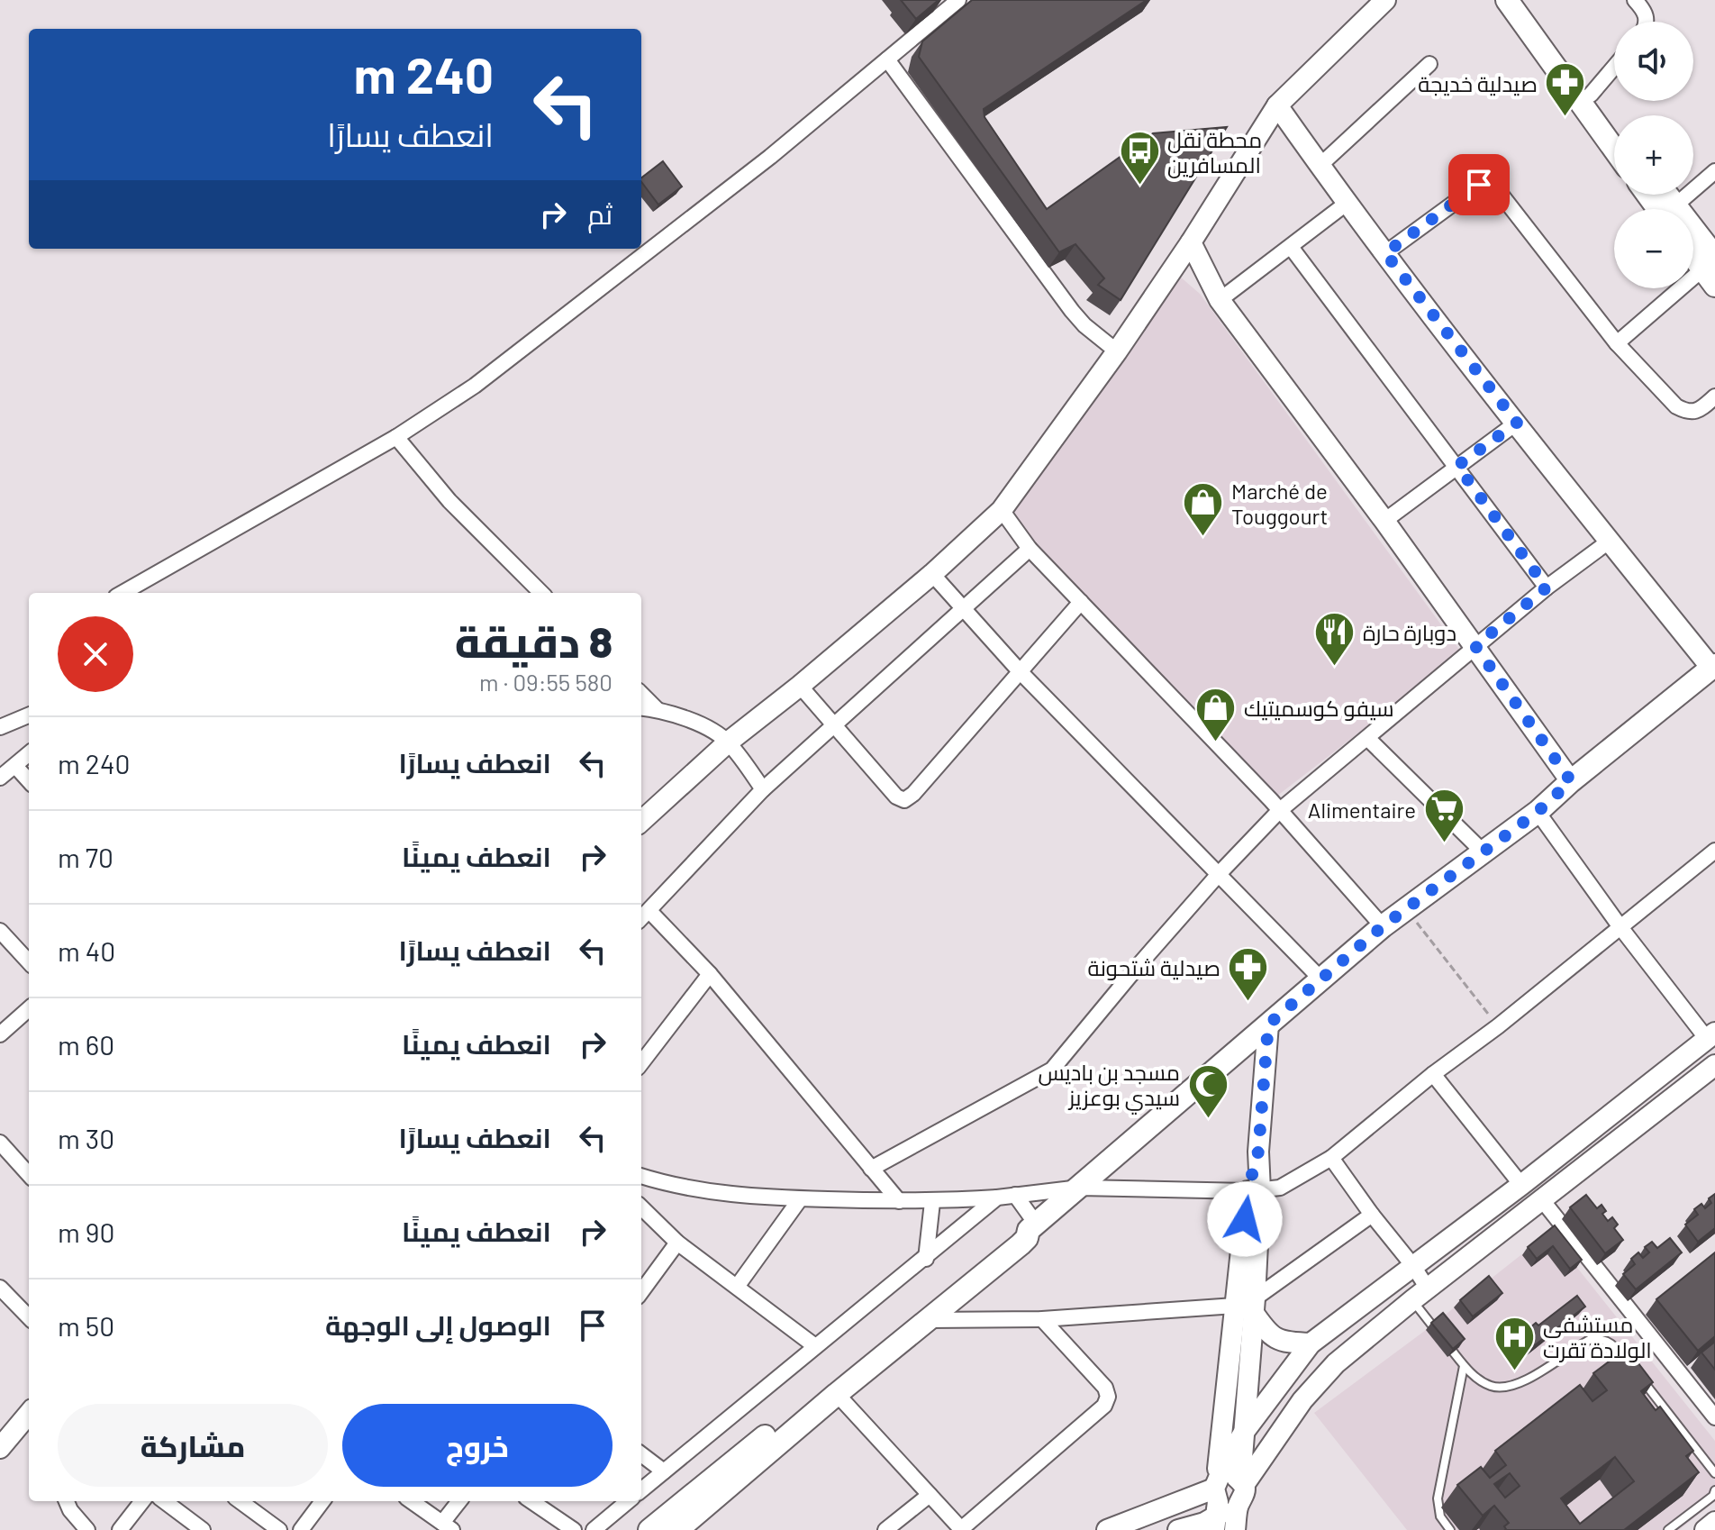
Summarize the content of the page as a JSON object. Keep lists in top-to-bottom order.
{
  "places": {
    "pharmacy": ["صيدلية خديجة", "صيدلية شتحونة"],
    "bus stop": ["محطة نقل المسافرين"],
    "shop": ["Marché de Touggourt", "سيفو كوسميتيك"],
    "restaurant": ["دوبارة حارة"],
    "supermarket": ["Alimentaire"],
    "mosque": ["مسجد بن باديس سيدي بوعزيز"],
    "hospital": ["مستشفى الولادة تقرت"]
  },
  "page": {
    "map_buttons": ["+", "−"],
    "turn": ["240 m", "انعطف يسارًا"],
    "then": "ثم",
    "heading": ["8 دقيقة", "580 m · 09:55"],
    "list": [
      {
        "name": "انعطف يسارًا",
        "value": "240 m"
      },
      {
        "name": "انعطف يمينًا",
        "value": "70 m"
      },
      {
        "name": "انعطف يسارًا",
        "value": "40 m"
      },
      {
        "name": "انعطف يمينًا",
        "value": "60 m"
      },
      {
        "name": "انعطف يسارًا",
        "value": "30 m"
      },
      {
        "name": "انعطف يمينًا",
        "value": "90 m"
      },
      {
        "name": "الوصول إلى الوجهة",
        "value": "50 m"
      }
    ],
    "buttons": ["خروج", "مشاركة"]
  }
}
